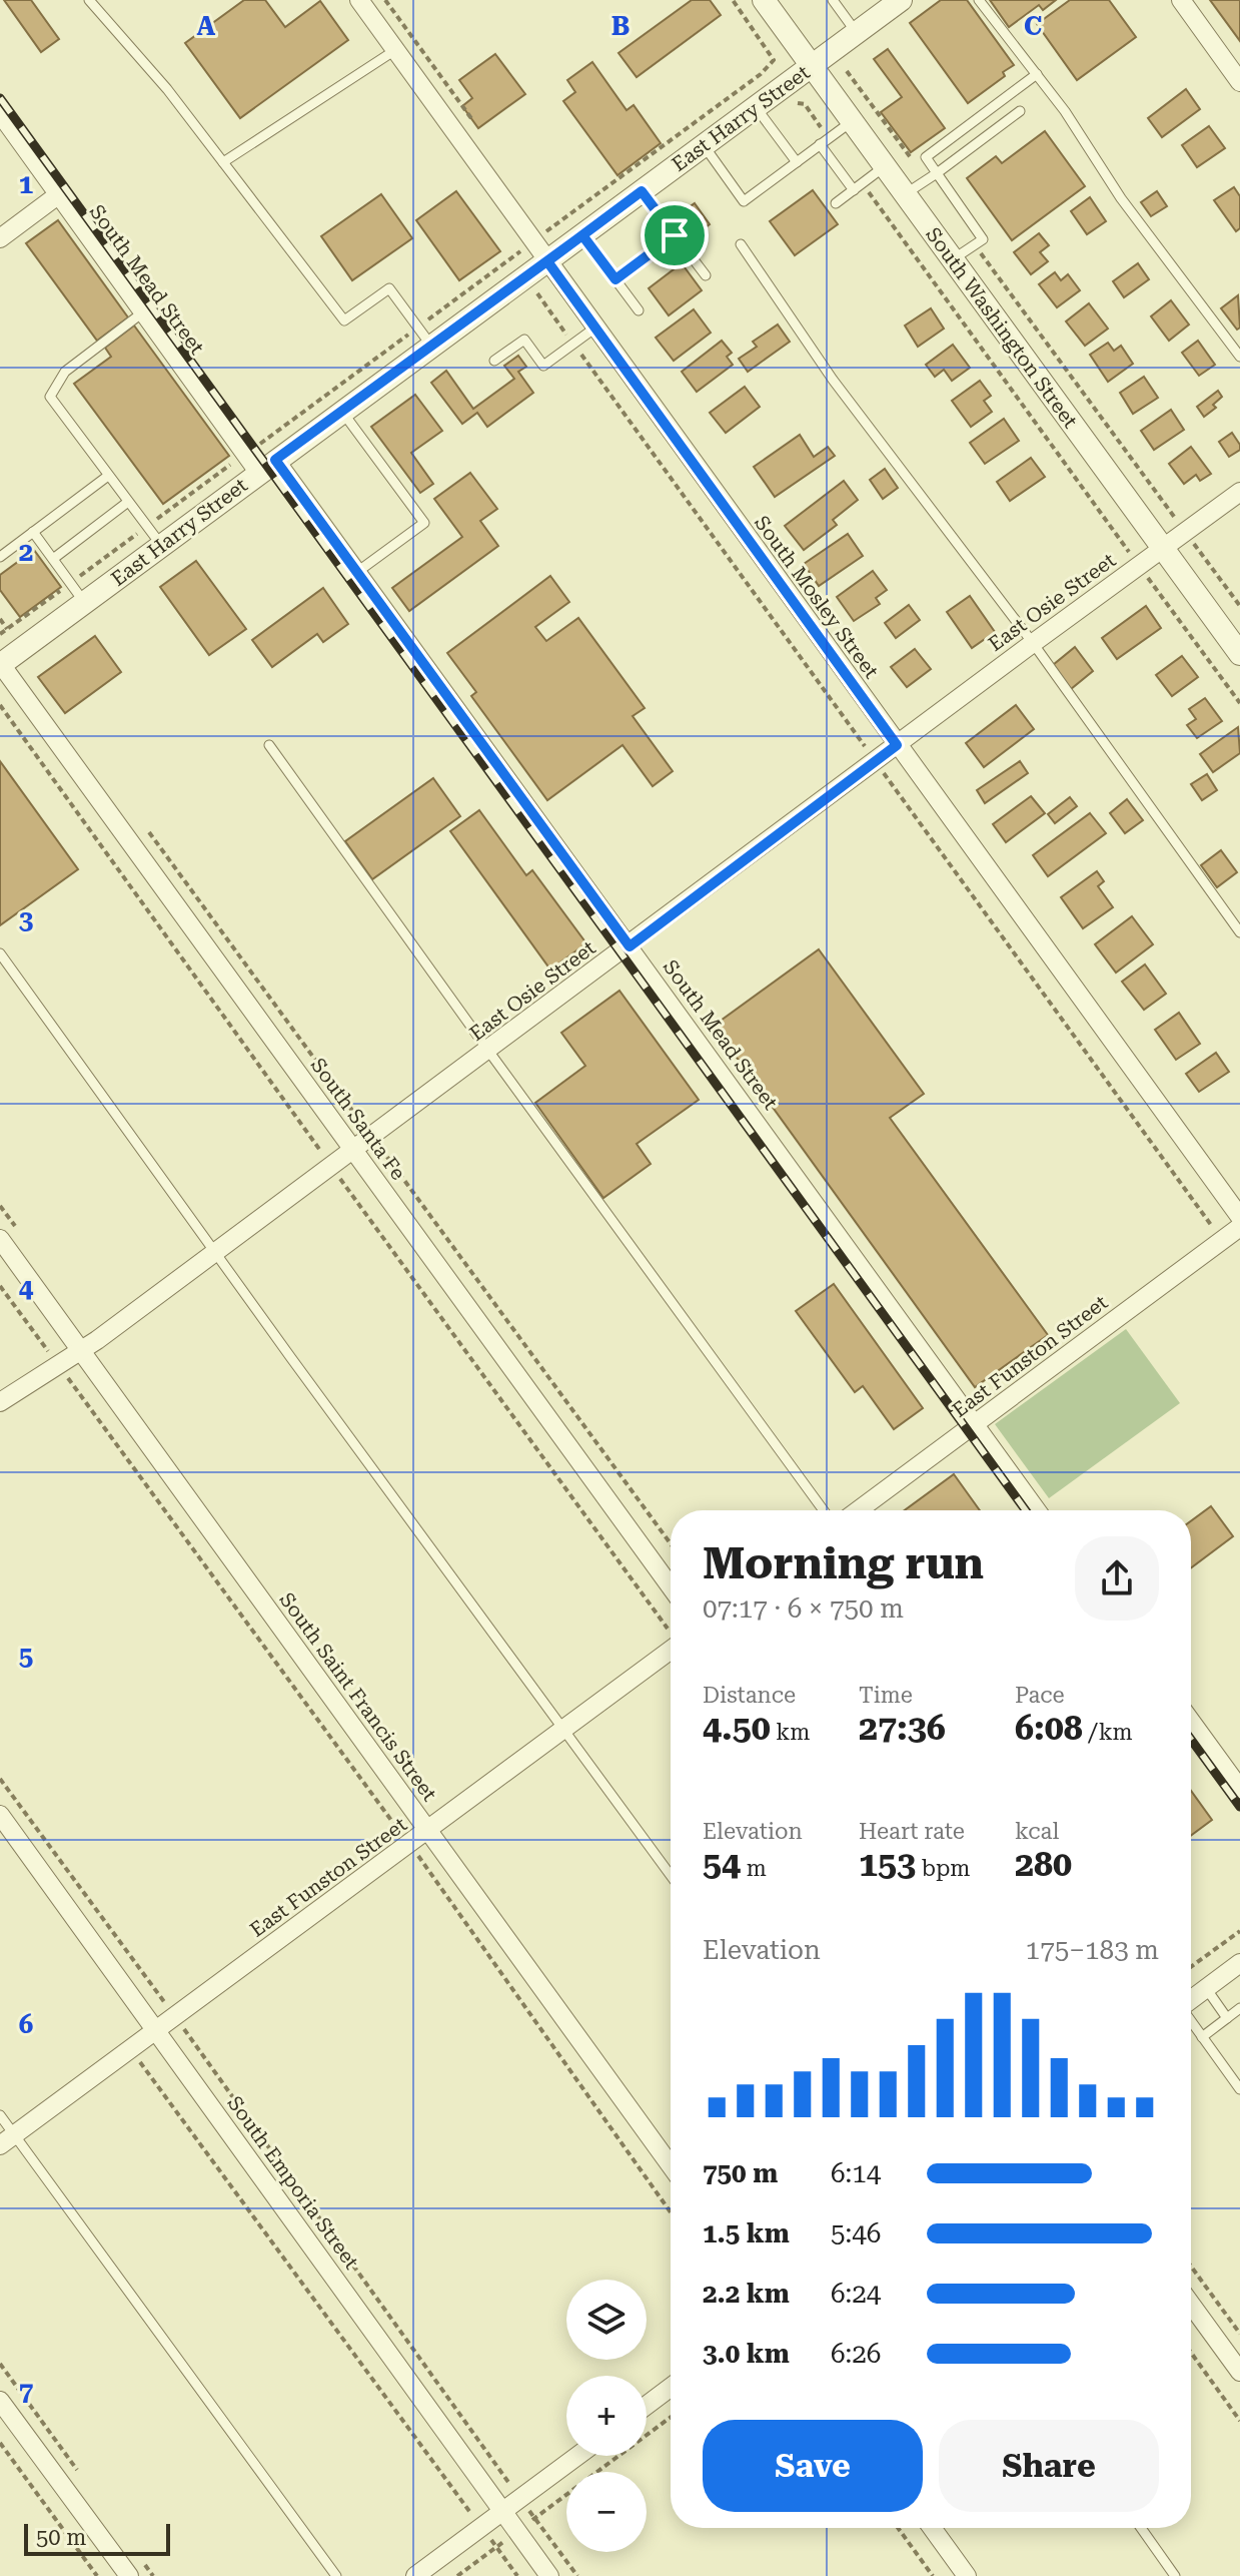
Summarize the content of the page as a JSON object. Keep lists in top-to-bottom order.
{
  "streets": {
    "street": [
      "East Harry Street",
      "South Mead Street",
      "South Washington Street",
      "South Mosley Street",
      "East Osie Street",
      "South Santa Fe",
      "East Funston Street",
      "South Saint Francis Street",
      "South Emporia Street"
    ]
  },
  "crossings": [
    ["East Harry Street", "South Mead Street"],
    ["East Harry Street", "South Washington Street"],
    ["East Harry Street", "South Mosley Street"],
    ["East Harry Street", "South Santa Fe"],
    ["South Mead Street", "East Osie Street"],
    ["South Mead Street", "East Funston Street"],
    ["South Washington Street", "East Osie Street"],
    ["South Mosley Street", "East Osie Street"],
    ["East Osie Street", "South Santa Fe"],
    ["East Osie Street", "South Saint Francis Street"],
    ["East Funston Street", "South Saint Francis Street"],
    ["East Funston Street", "South Emporia Street"]
  ],
  "scale_bar": "50 m",
  "page": {
    "heading": ["Morning run", "07:17 · 6 × 750 m"],
    "stats": [
      ["Distance", "4.50 km"],
      ["Time", "27:36"],
      ["Pace", "6:08 /km"],
      ["Elevation", "54 m"],
      ["Heart rate", "153 bpm"],
      ["kcal", "280"]
    ],
    "chart": ["Elevation", "175–183 m"],
    "list": [
      {
        "name": "750 m",
        "note": "6:14"
      },
      {
        "name": "1.5 km",
        "note": "5:46"
      },
      {
        "name": "2.2 km",
        "note": "6:24"
      },
      {
        "name": "3.0 km",
        "note": "6:26"
      }
    ],
    "map_buttons": ["+", "−"],
    "buttons": ["Save", "Share"],
    "scale": "50 m"
  },
  "grid": {
    "columns": ["A", "B", "C"],
    "rows": [
      "1",
      "2",
      "3",
      "4",
      "5",
      "6",
      "7"
    ]
  }
}
